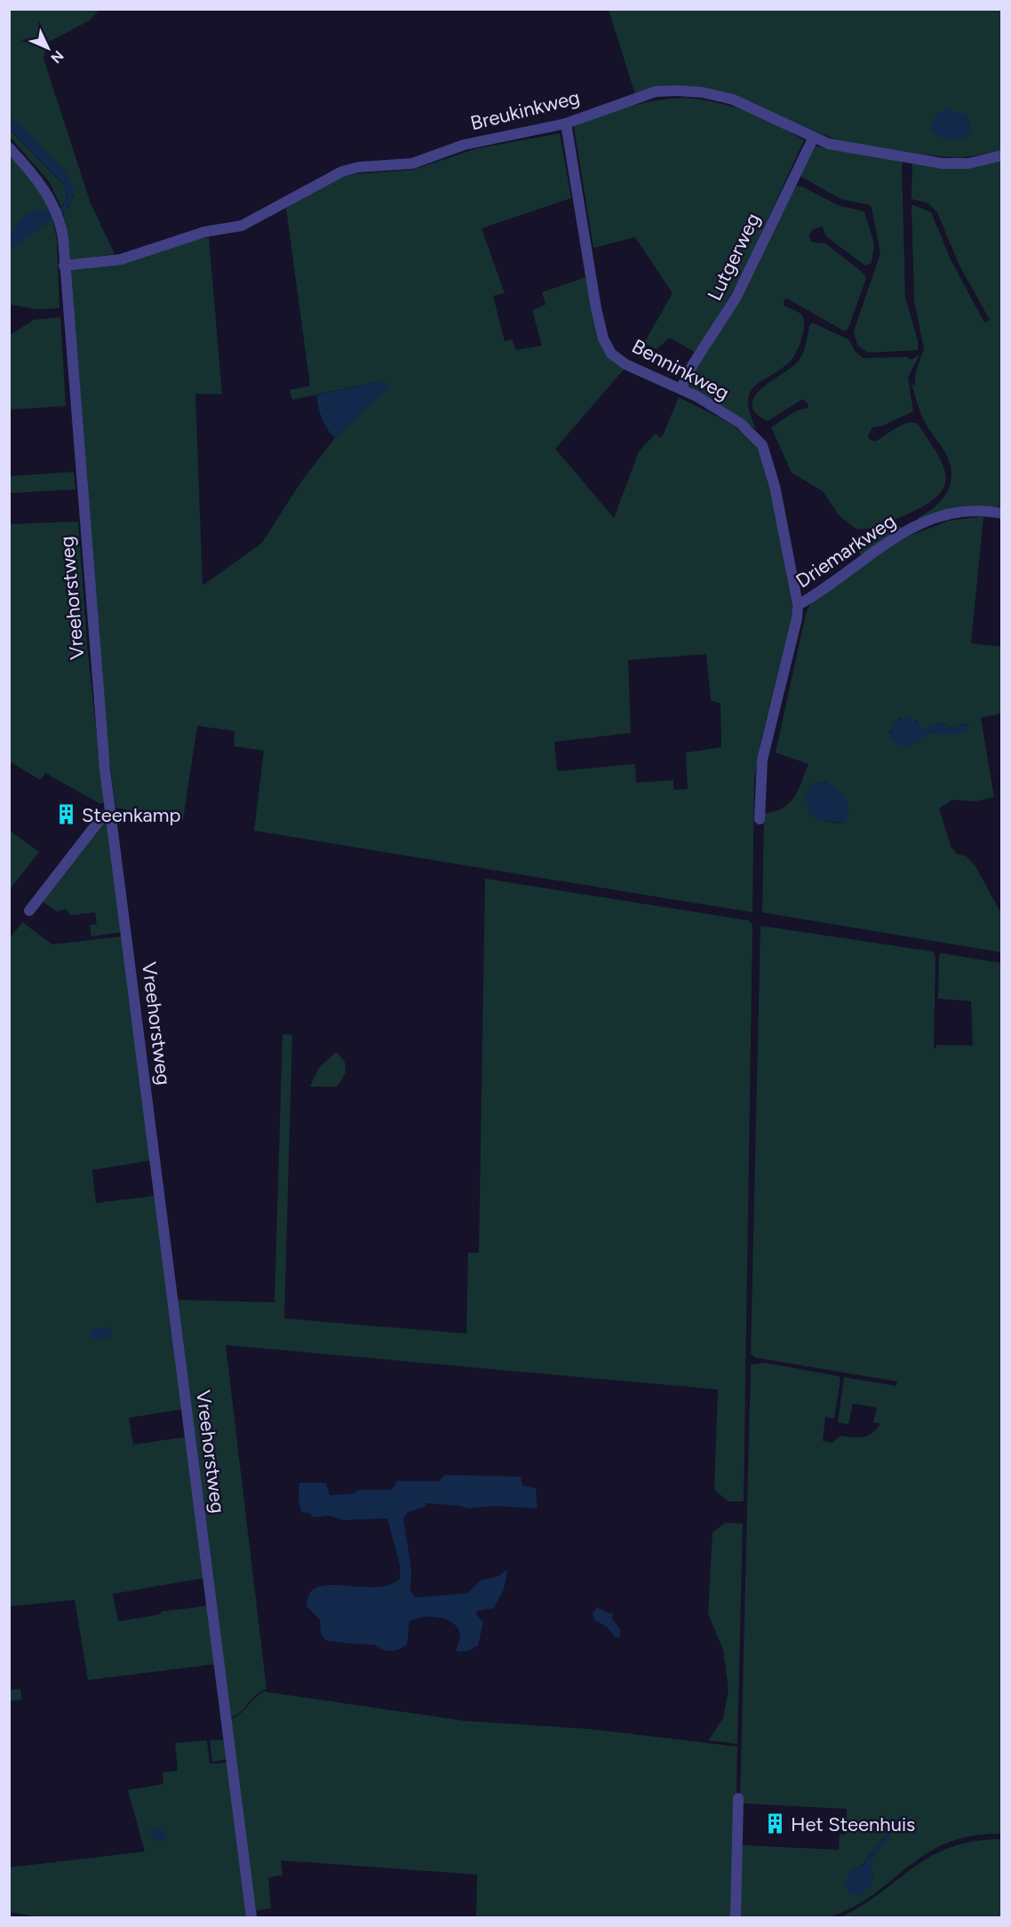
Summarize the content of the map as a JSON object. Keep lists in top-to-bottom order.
{
  "streets": {
    "street": [
      "Breukinkweg",
      "Lutgerweg",
      "Benninkweg",
      "Driemarkweg",
      "Vreehorstweg"
    ]
  },
  "crossings": [
    ["Breukinkweg", "Lutgerweg"],
    ["Breukinkweg", "Benninkweg"],
    ["Breukinkweg", "Vreehorstweg"],
    ["Lutgerweg", "Benninkweg"],
    ["Benninkweg", "Driemarkweg"]
  ],
  "places": {
    "building": ["Steenkamp", "Het Steenhuis"]
  },
  "north": "bottom right"
}
